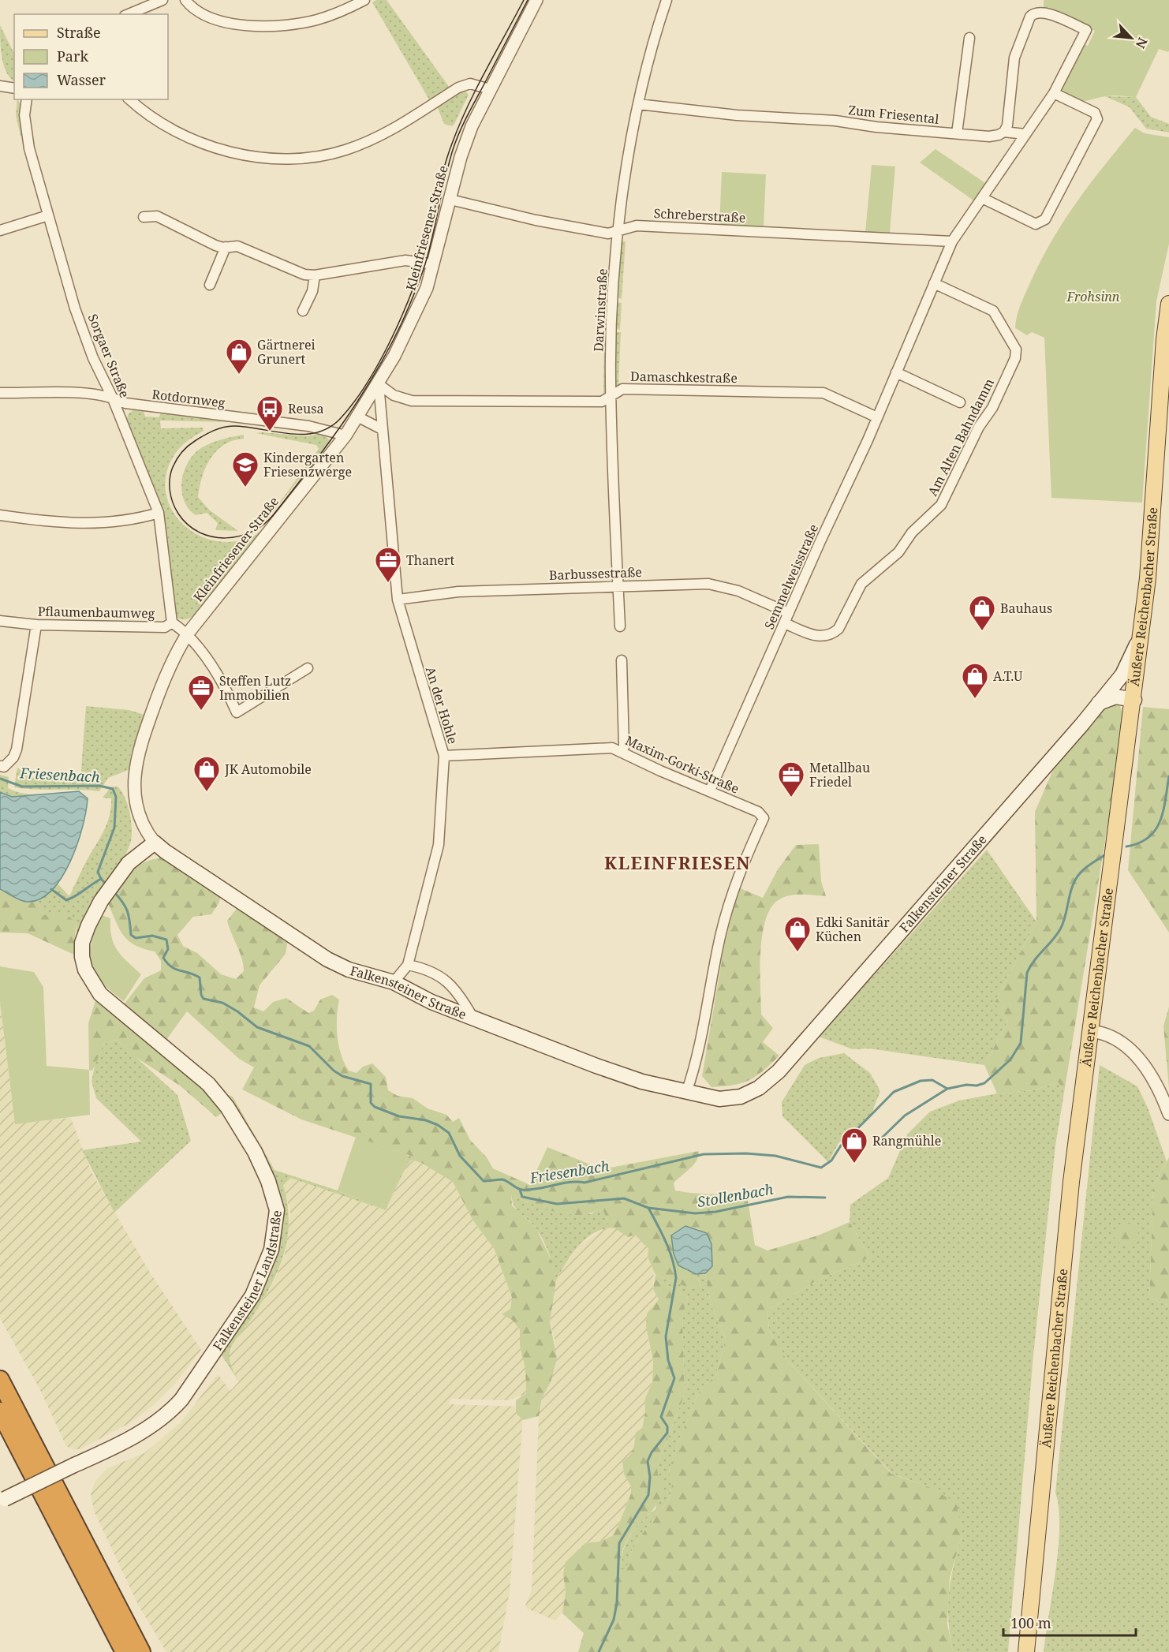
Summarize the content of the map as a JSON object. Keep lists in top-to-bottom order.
{
  "streets": {
    "main road": ["Äußere Reichenbacher Straße", "Falkensteiner Straße", "Falkensteiner Landstraße"],
    "street": [
      "Zum Friesental",
      "Schreberstraße",
      "Kleinfriesener Straße",
      "Darwinstraße",
      "Sorgaer Straße",
      "Damaschkestraße",
      "Rotdornweg",
      "Am Alten Bahndamm",
      "Barbussestraße",
      "Semmelweisstraße",
      "Pflaumenbaumweg",
      "An der Hohle",
      "Maxim-Gorki-Straße"
    ]
  },
  "crossings": [
    ["Zum Friesental", "Darwinstraße"],
    ["Zum Friesental", "Semmelweisstraße"],
    ["Schreberstraße", "Kleinfriesener Straße"],
    ["Schreberstraße", "Darwinstraße"],
    ["Schreberstraße", "Semmelweisstraße"],
    ["Kleinfriesener Straße", "Damaschkestraße"],
    ["Kleinfriesener Straße", "Rotdornweg"],
    ["Kleinfriesener Straße", "Pflaumenbaumweg"],
    ["Kleinfriesener Straße", "An der Hohle"],
    ["Kleinfriesener Straße", "Falkensteiner Straße"],
    ["Kleinfriesener Straße", "Falkensteiner Landstraße"],
    ["Darwinstraße", "Damaschkestraße"],
    ["Darwinstraße", "Barbussestraße"],
    ["Sorgaer Straße", "Rotdornweg"],
    ["Sorgaer Straße", "Pflaumenbaumweg"],
    ["Damaschkestraße", "Semmelweisstraße"],
    ["Damaschkestraße", "An der Hohle"],
    ["Am Alten Bahndamm", "Semmelweisstraße"],
    ["Barbussestraße", "Semmelweisstraße"],
    ["Barbussestraße", "An der Hohle"],
    ["Semmelweisstraße", "Maxim-Gorki-Straße"],
    ["Äußere Reichenbacher Straße", "Falkensteiner Straße"],
    ["An der Hohle", "Maxim-Gorki-Straße"],
    ["An der Hohle", "Falkensteiner Straße"],
    ["Maxim-Gorki-Straße", "Falkensteiner Straße"],
    ["Falkensteiner Straße", "Falkensteiner Landstraße"]
  ],
  "districts": ["KLEINFRIESEN"],
  "water": ["Friesenbach", "Stollenbach"],
  "parks": ["Frohsinn"],
  "places": {
    "shop": [
      "Gärtnerei Grunert",
      "Bauhaus",
      "A.T.U",
      "JK Automobile",
      "Edki Sanitär Küchen",
      "Rangmühle"
    ],
    "bus stop": ["Reusa"],
    "school or university": ["Kindergarten Friesenzwerge"],
    "office": ["Thanert", "Steffen Lutz Immobilien", "Metallbau Friedel"]
  },
  "legend": ["Straße", "Park", "Wasser"],
  "scale_bar": "100 m",
  "north": "bottom right"
}
